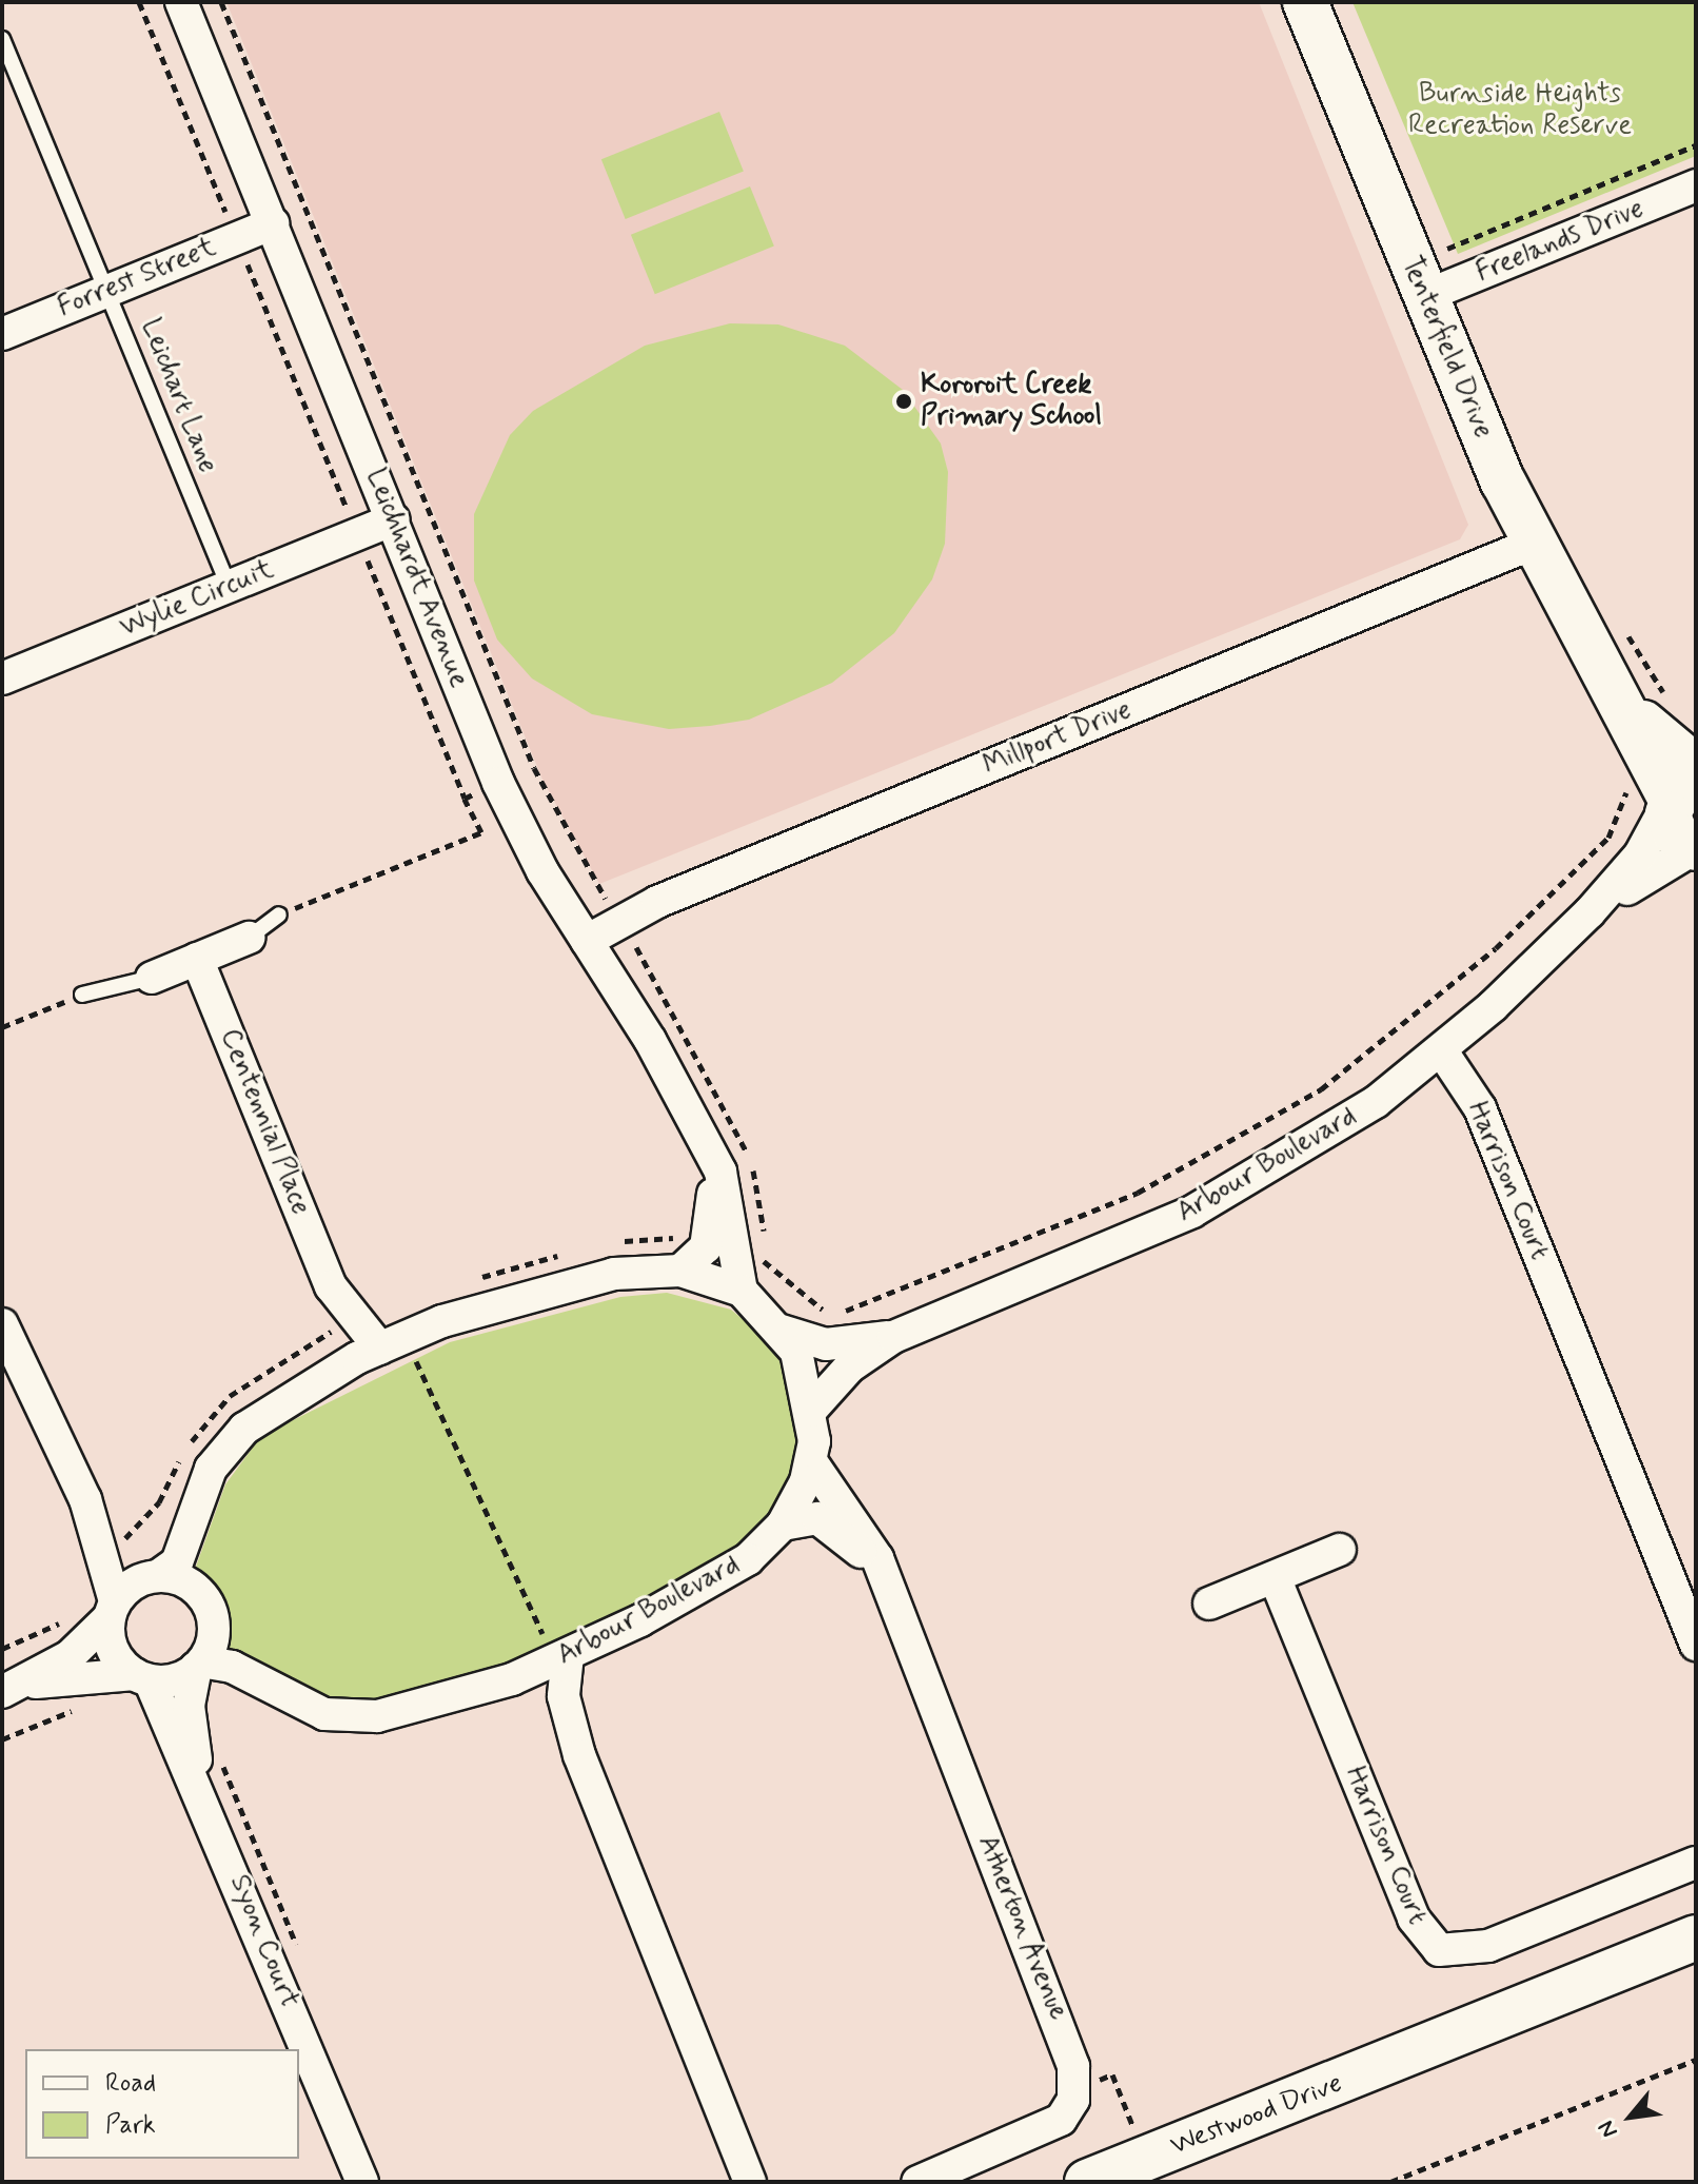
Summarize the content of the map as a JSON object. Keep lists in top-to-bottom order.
{
  "streets": {
    "street": [
      "Freelands Drive",
      "Forrest Street",
      "Tenterfield Drive",
      "Leichhardt Avenue",
      "Wylie Circuit",
      "Millport Drive",
      "Centennial Place",
      "Arbour Boulevard",
      "Harrison Court",
      "Atherton Avenue",
      "Syon Court",
      "Westwood Drive"
    ],
    "lane": ["Leichart Lane"]
  },
  "crossings": [
    ["Freelands Drive", "Tenterfield Drive"],
    ["Forrest Street", "Leichart Lane"],
    ["Forrest Street", "Leichhardt Avenue"],
    ["Tenterfield Drive", "Millport Drive"],
    ["Leichart Lane", "Wylie Circuit"],
    ["Leichhardt Avenue", "Wylie Circuit"],
    ["Leichhardt Avenue", "Millport Drive"],
    ["Leichhardt Avenue", "Arbour Boulevard"],
    ["Arbour Boulevard", "Harrison Court"],
    ["Arbour Boulevard", "Atherton Avenue"]
  ],
  "parks": ["Burnside Heights Recreation Reserve"],
  "places": ["Kororoit Creek Primary School"],
  "legend": ["Road", "Park"],
  "north": "bottom left"
}
